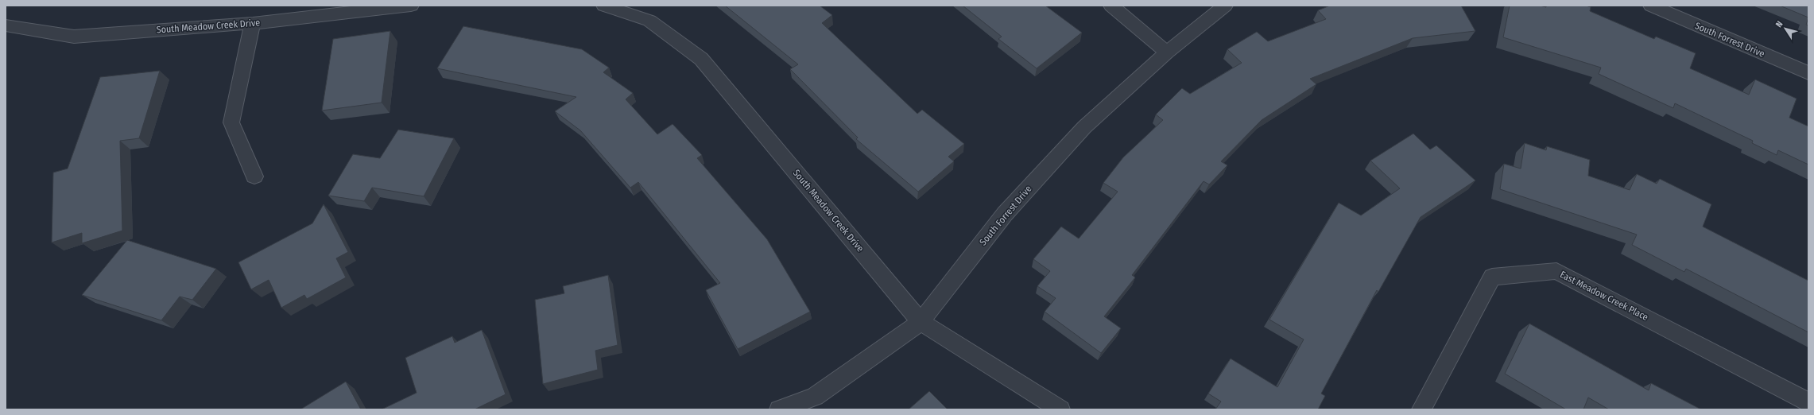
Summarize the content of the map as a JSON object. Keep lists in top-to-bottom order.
{
  "streets": {
    "street": ["South Meadow Creek Drive", "South Forrest Drive", "East Meadow Creek Place"]
  },
  "crossings": [
    ["South Meadow Creek Drive", "South Forrest Drive"]
  ],
  "north": "top left"
}
